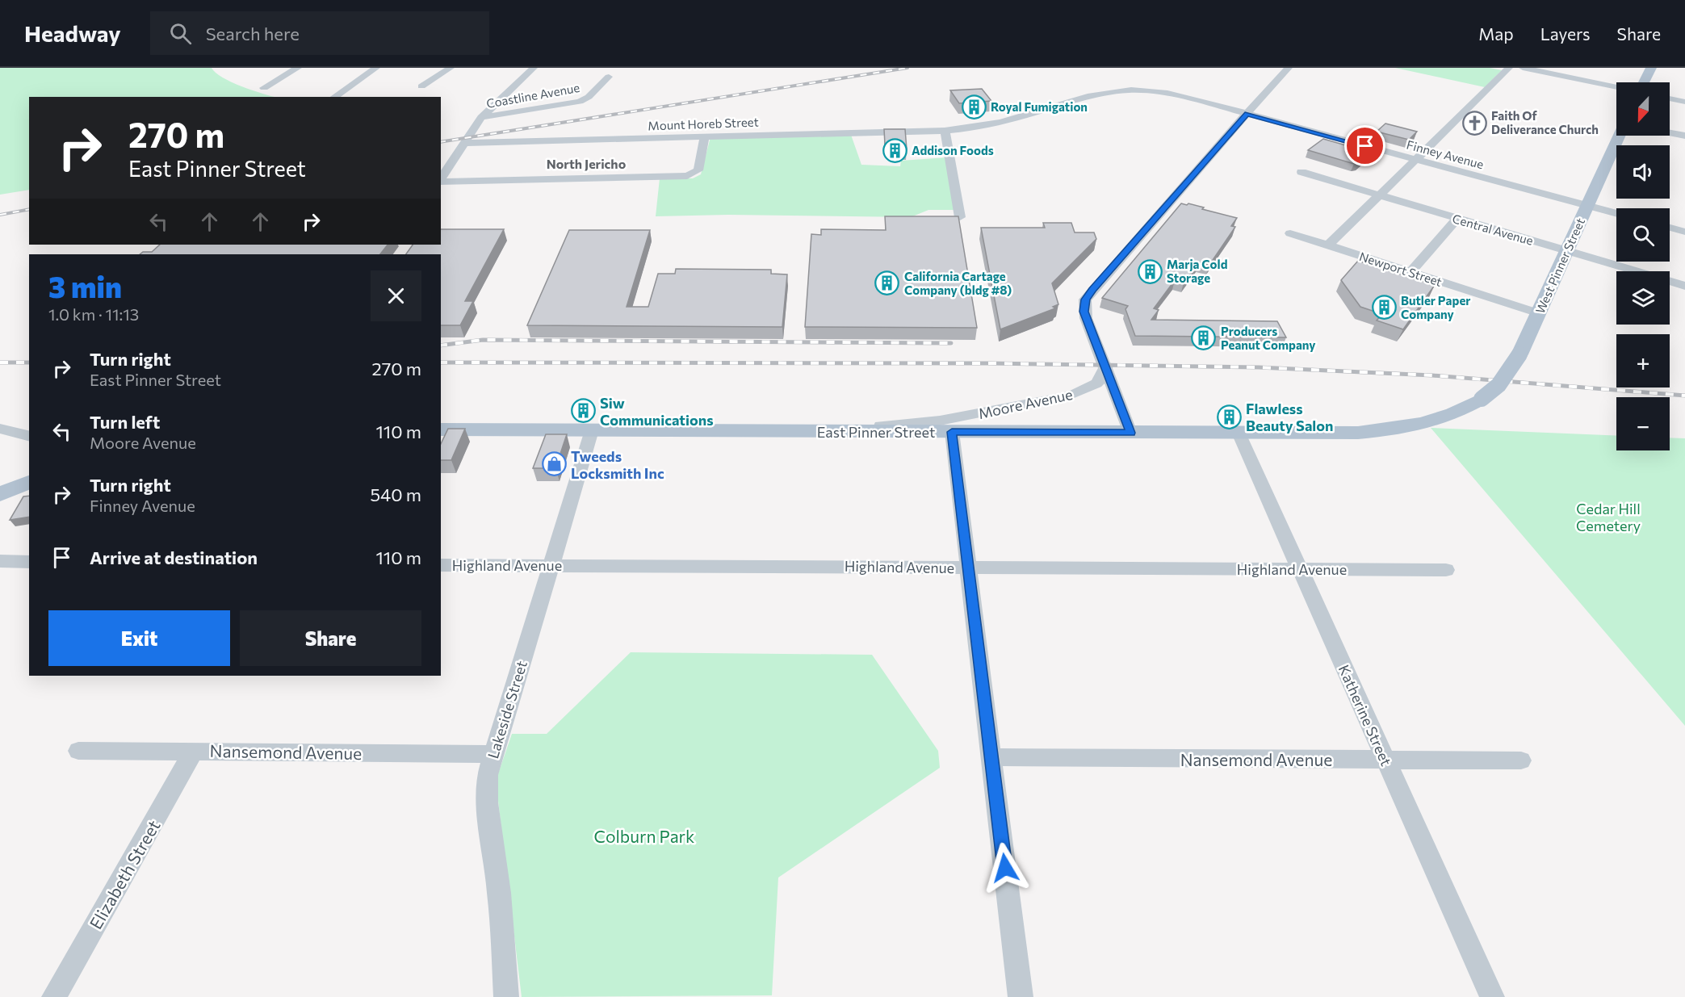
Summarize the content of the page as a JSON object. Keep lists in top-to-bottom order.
{
  "streets": {
    "main road": ["West Pinner Street", "East Pinner Street"],
    "street": [
      "Coastline Avenue",
      "Mount Horeb Street",
      "Finney Avenue",
      "Central Avenue",
      "Newport Street",
      "Moore Avenue",
      "Highland Avenue",
      "Lakeside Street",
      "Katherine Street",
      "Nansemond Avenue",
      "Elizabeth Street"
    ]
  },
  "crossings": [
    ["Mount Horeb Street", "Finney Avenue"],
    ["Finney Avenue", "West Pinner Street"],
    ["Central Avenue", "West Pinner Street"],
    ["West Pinner Street", "Newport Street"],
    ["West Pinner Street", "East Pinner Street"],
    ["Moore Avenue", "East Pinner Street"],
    ["East Pinner Street", "Lakeside Street"],
    ["East Pinner Street", "Katherine Street"],
    ["Highland Avenue", "Lakeside Street"],
    ["Highland Avenue", "Katherine Street"],
    ["Lakeside Street", "Nansemond Avenue"],
    ["Katherine Street", "Nansemond Avenue"],
    ["Nansemond Avenue", "Elizabeth Street"]
  ],
  "districts": ["North Jericho"],
  "parks": ["Cedar Hill Cemetery", "Colburn Park"],
  "places": {
    "building": [
      "Royal Fumigation",
      "Addison Foods",
      "Marja Cold Storage",
      "California Cartage Company (bldg #8)",
      "Butler Paper Company",
      "Producers Peanut Company",
      "Siw Communications",
      "Flawless Beauty Salon"
    ],
    "church": ["Faith Of Deliverance Church"],
    "shop": ["Tweeds Locksmith Inc"]
  },
  "north": "bottom",
  "page": {
    "header": "Headway",
    "search": "Search here",
    "nav": ["Map", "Layers", "Share"],
    "map_buttons": ["+", "−"],
    "turn": ["270 m", "East Pinner Street"],
    "heading": ["3 min", "1.0 km · 11:13"],
    "list": [
      {
        "name": "Turn right",
        "note": "East Pinner Street",
        "value": "270 m"
      },
      {
        "name": "Turn left",
        "note": "Moore Avenue",
        "value": "110 m"
      },
      {
        "name": "Turn right",
        "note": "Finney Avenue",
        "value": "540 m"
      },
      {
        "name": "Arrive at destination",
        "value": "110 m"
      }
    ],
    "buttons": ["Exit", "Share"]
  }
}
